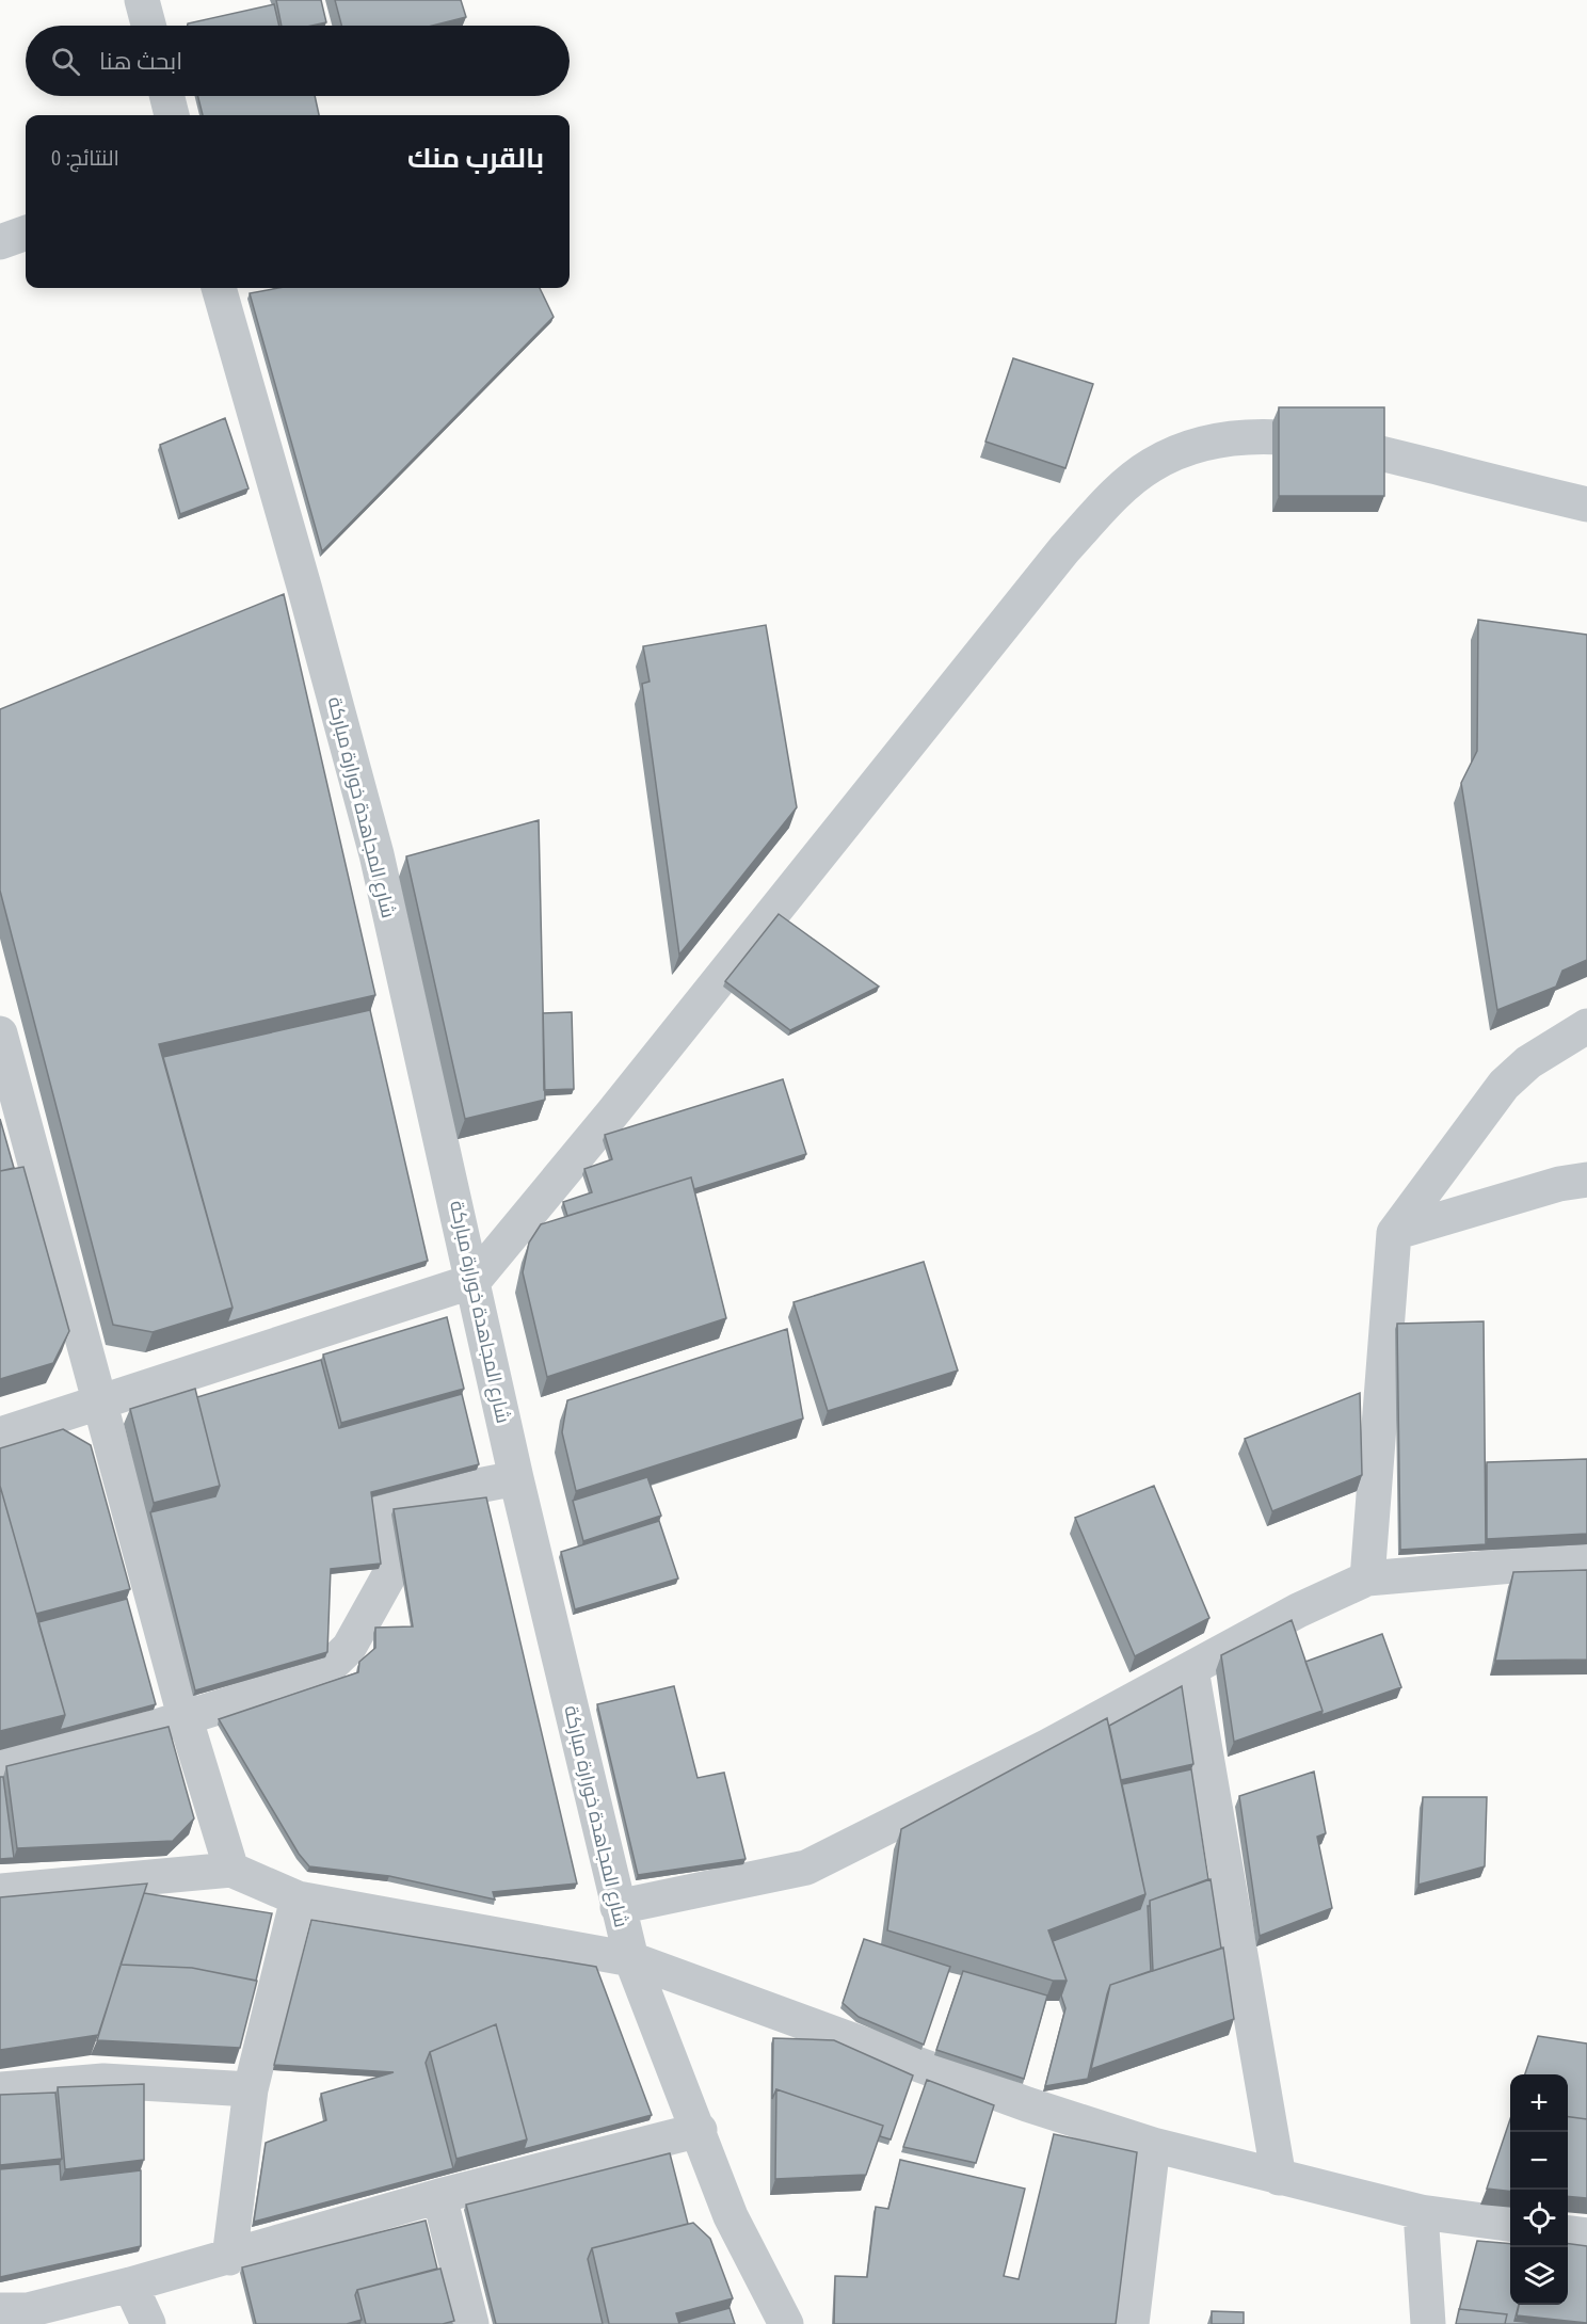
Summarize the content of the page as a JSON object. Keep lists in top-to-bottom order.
{
  "streets": {
    "street": ["شارع المجاهدة خورارة مباركة"]
  },
  "page": {
    "search": "ابحث هنا",
    "heading": ["بالقرب منك", "النتائج: 0"],
    "map_buttons": ["+", "−"]
  }
}
